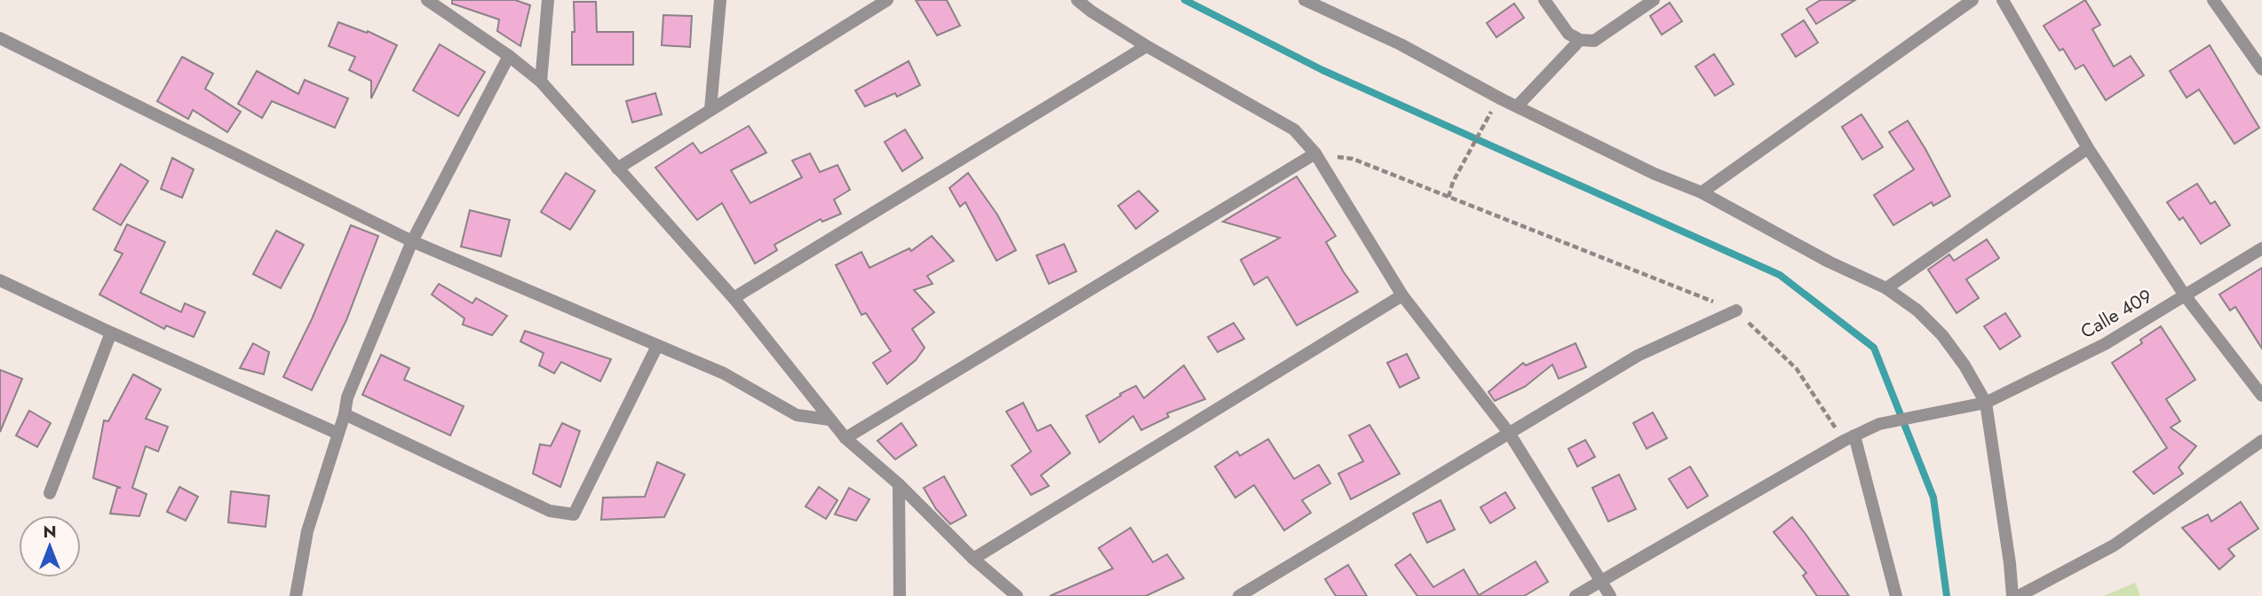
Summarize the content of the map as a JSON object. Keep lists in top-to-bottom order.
{
  "streets": {
    "street": ["Calle 409"]
  },
  "north": "top"
}
